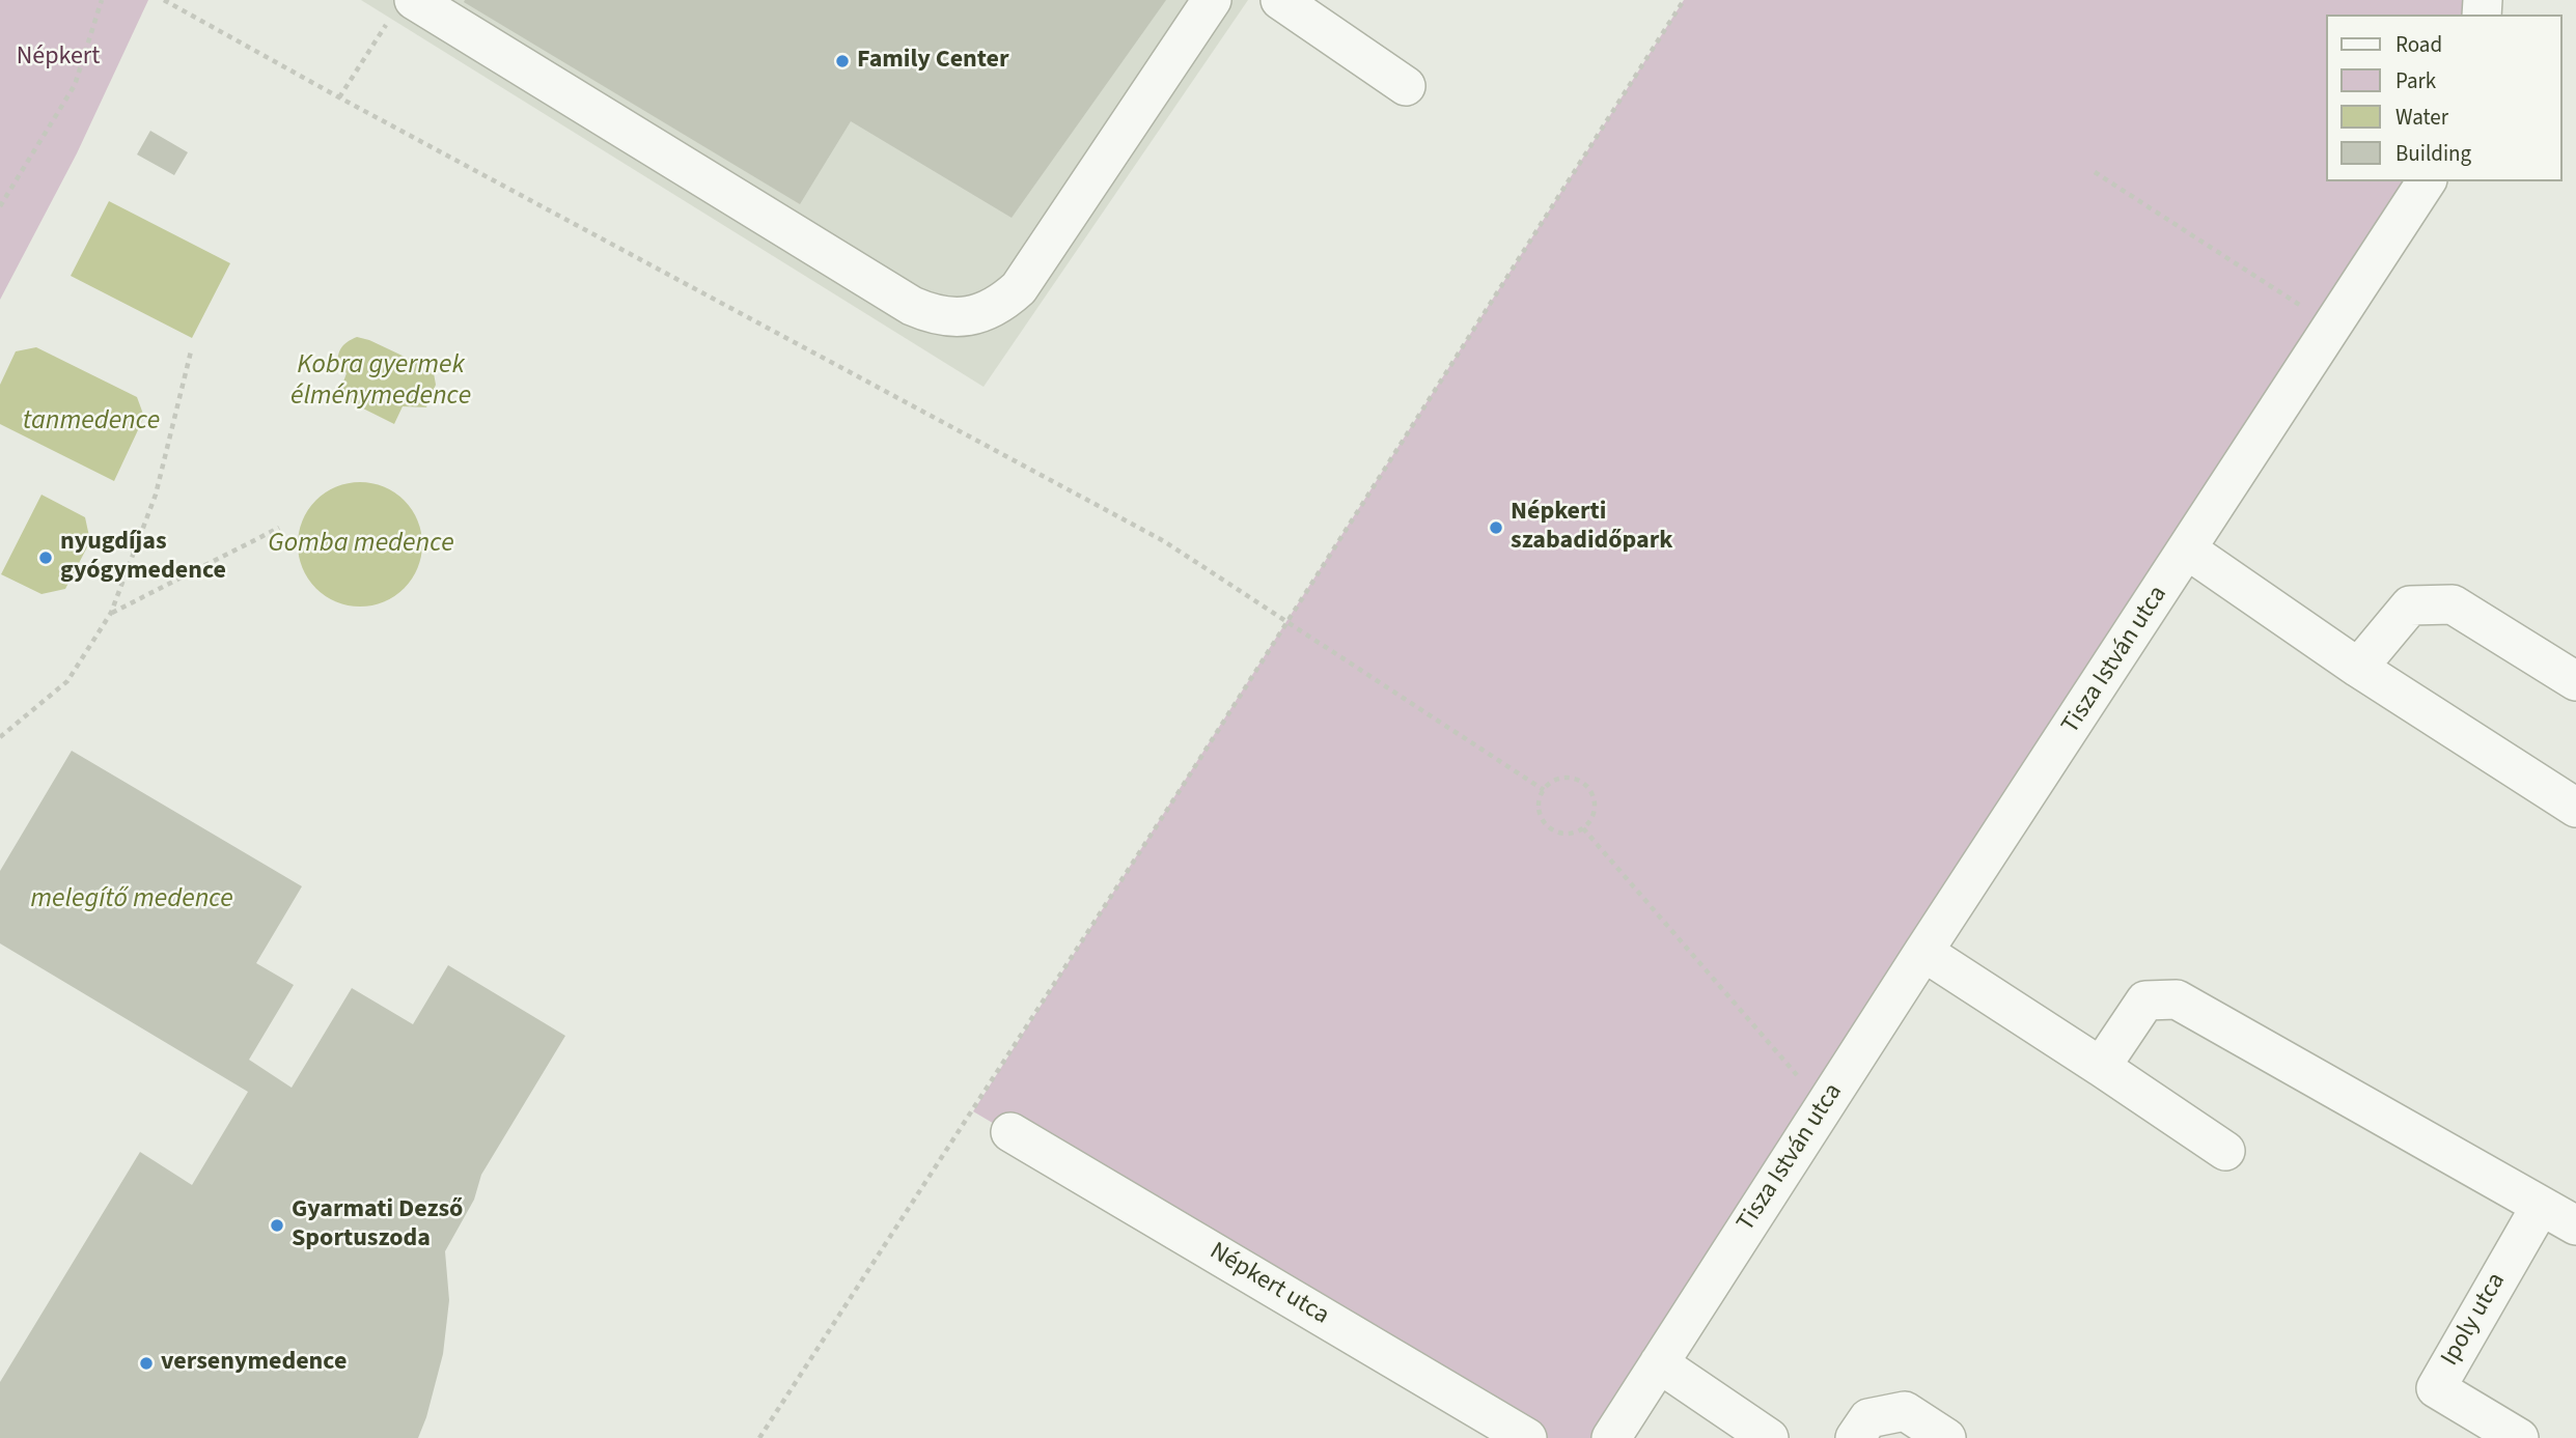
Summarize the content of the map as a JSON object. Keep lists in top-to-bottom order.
{
  "streets": {
    "street": ["Tisza István utca", "Népkert utca", "Ipoly utca"]
  },
  "water": [
    "Kobra gyermek élménymedence",
    "tanmedence",
    "Gomba medence",
    "melegítő medence"
  ],
  "parks": ["Népkert"],
  "places": [
    "Family Center",
    "Népkerti szabadidőpark",
    "nyugdíjas gyógymedence",
    "Gyarmati Dezső Sportuszoda",
    "versenymedence"
  ],
  "legend": [
    "Road",
    "Park",
    "Water",
    "Building"
  ]
}
